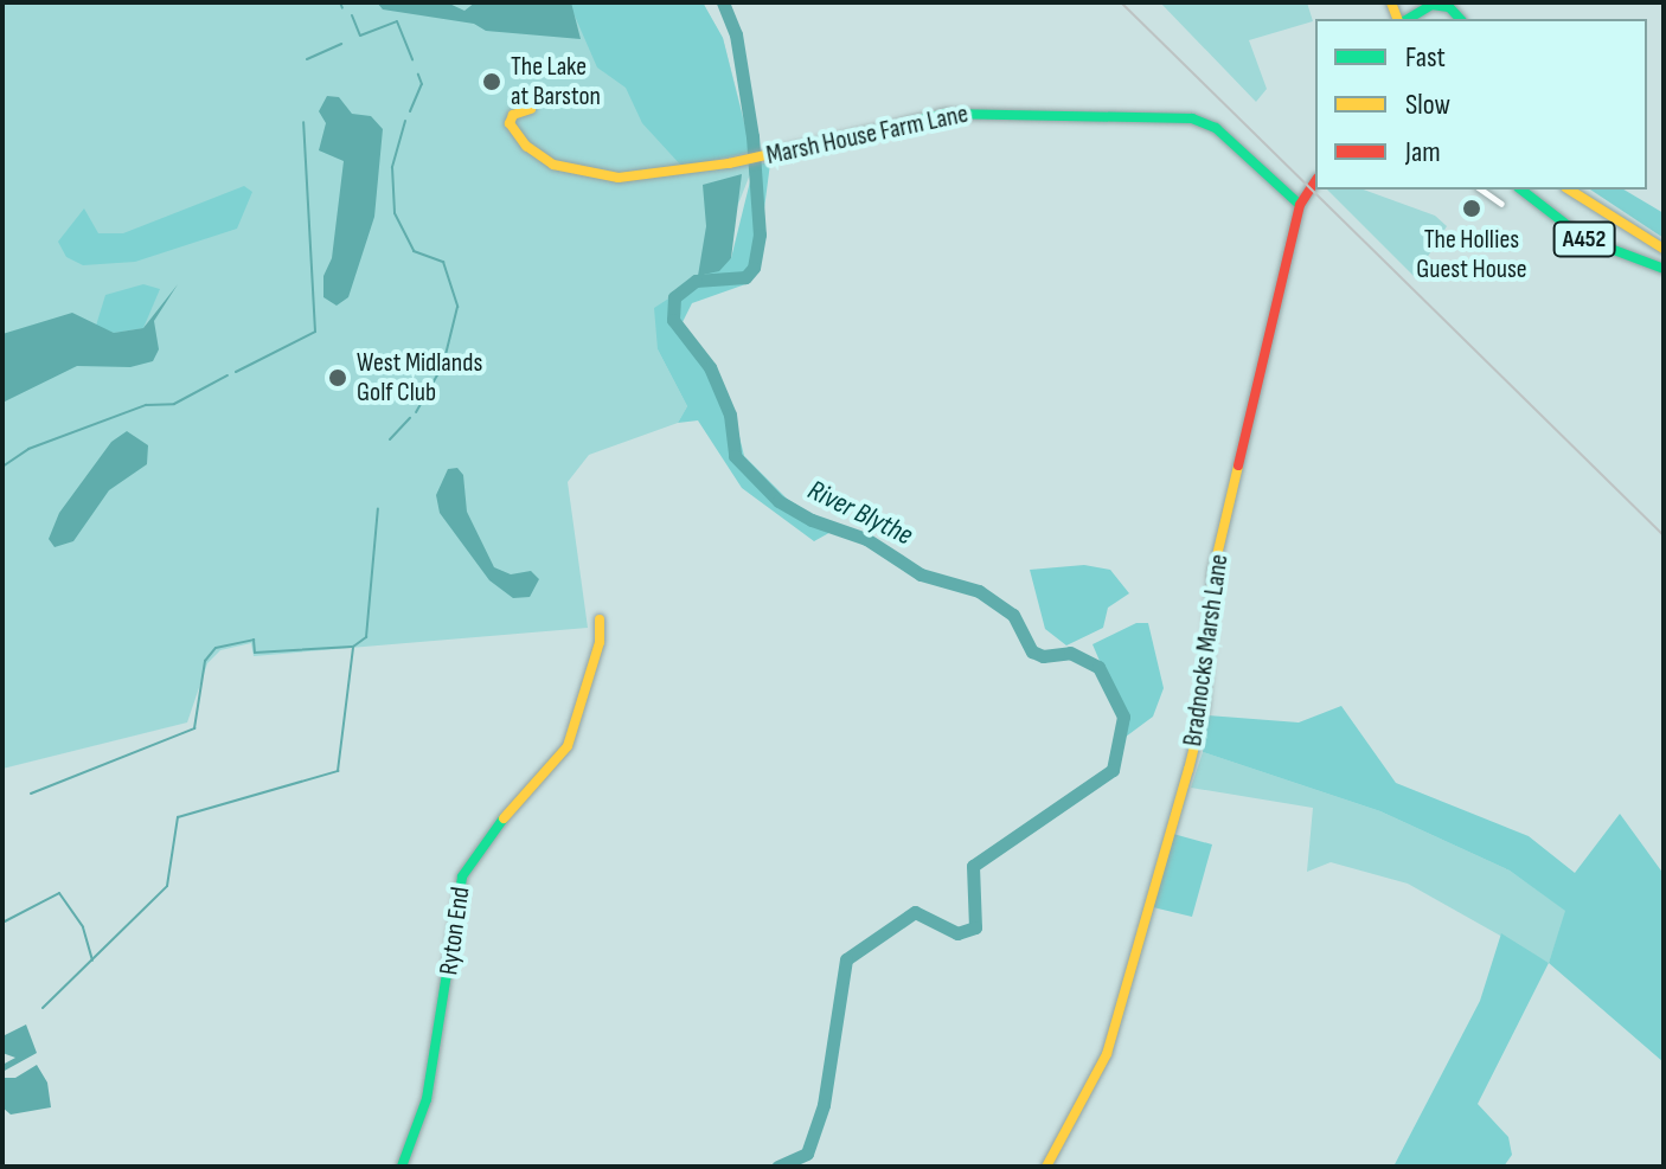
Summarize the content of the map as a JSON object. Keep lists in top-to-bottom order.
{
  "streets": {
    "main road": [
      "Marsh House Farm Lane",
      "A452",
      "Bradnocks Marsh Lane",
      "Ryton End"
    ]
  },
  "crossings": [
    ["Marsh House Farm Lane", "Bradnocks Marsh Lane"]
  ],
  "water": ["River Blythe"],
  "places": ["The Lake at Barston", "The Hollies Guest House", "West Midlands Golf Club"],
  "legend": ["Fast", "Slow", "Jam"]
}
